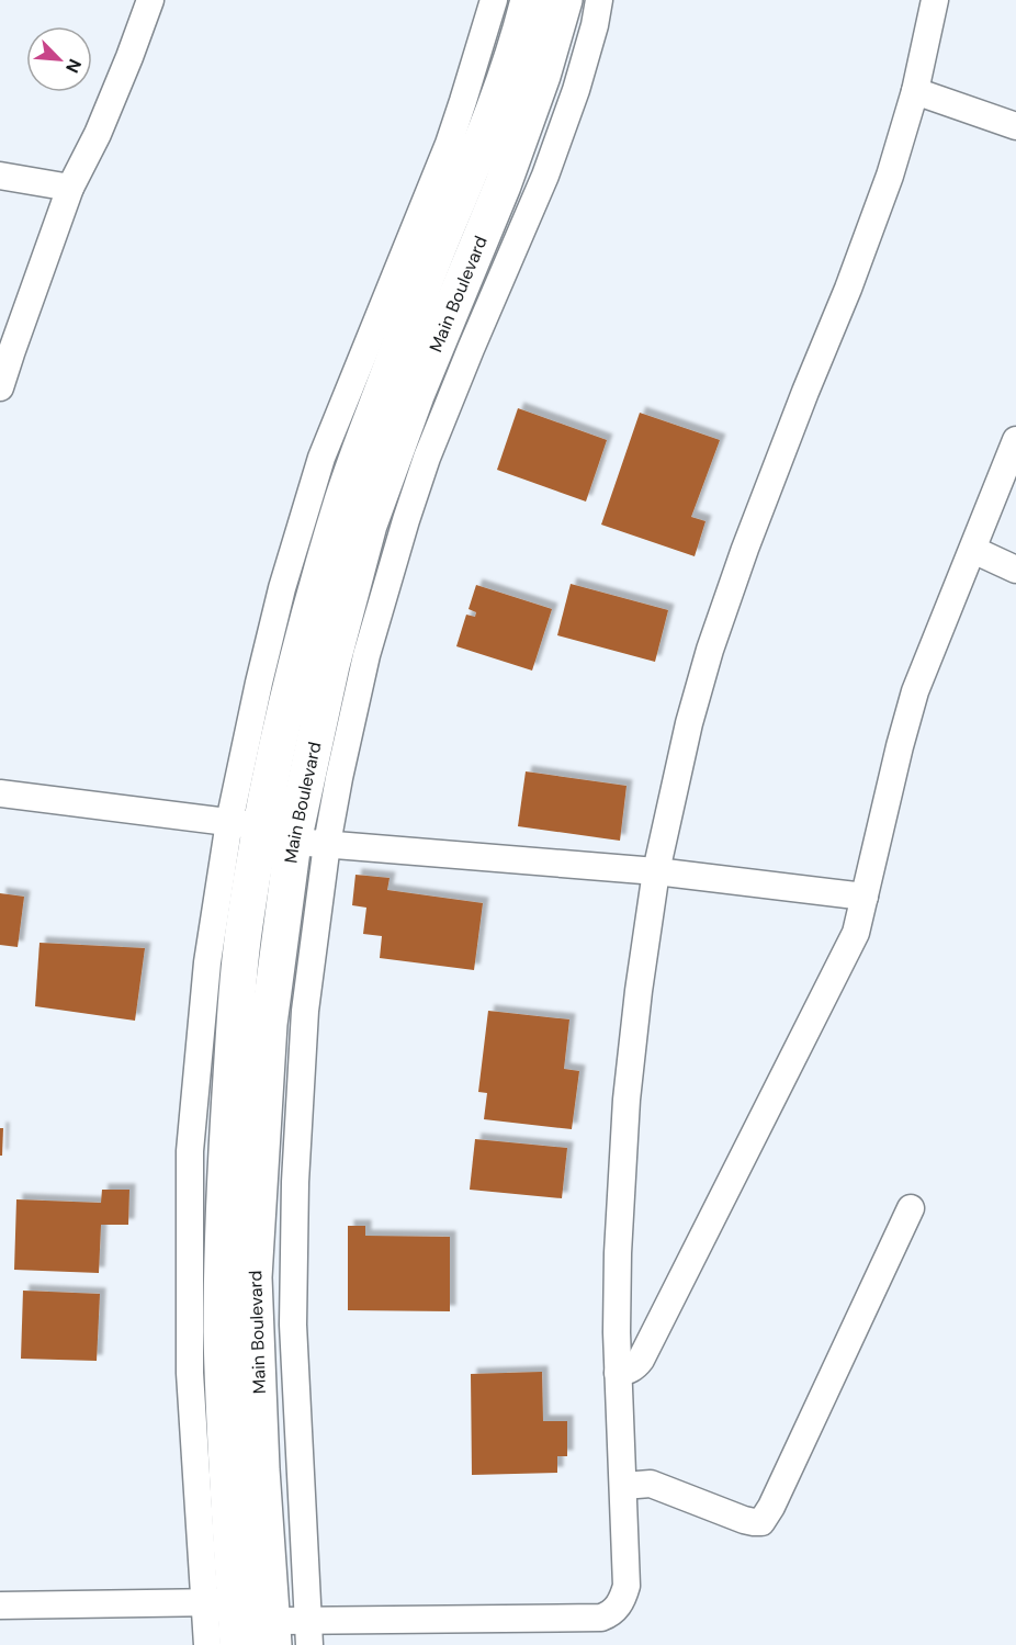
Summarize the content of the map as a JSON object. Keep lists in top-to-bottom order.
{
  "streets": {
    "main road": ["Main Boulevard"]
  },
  "north": "bottom right"
}
